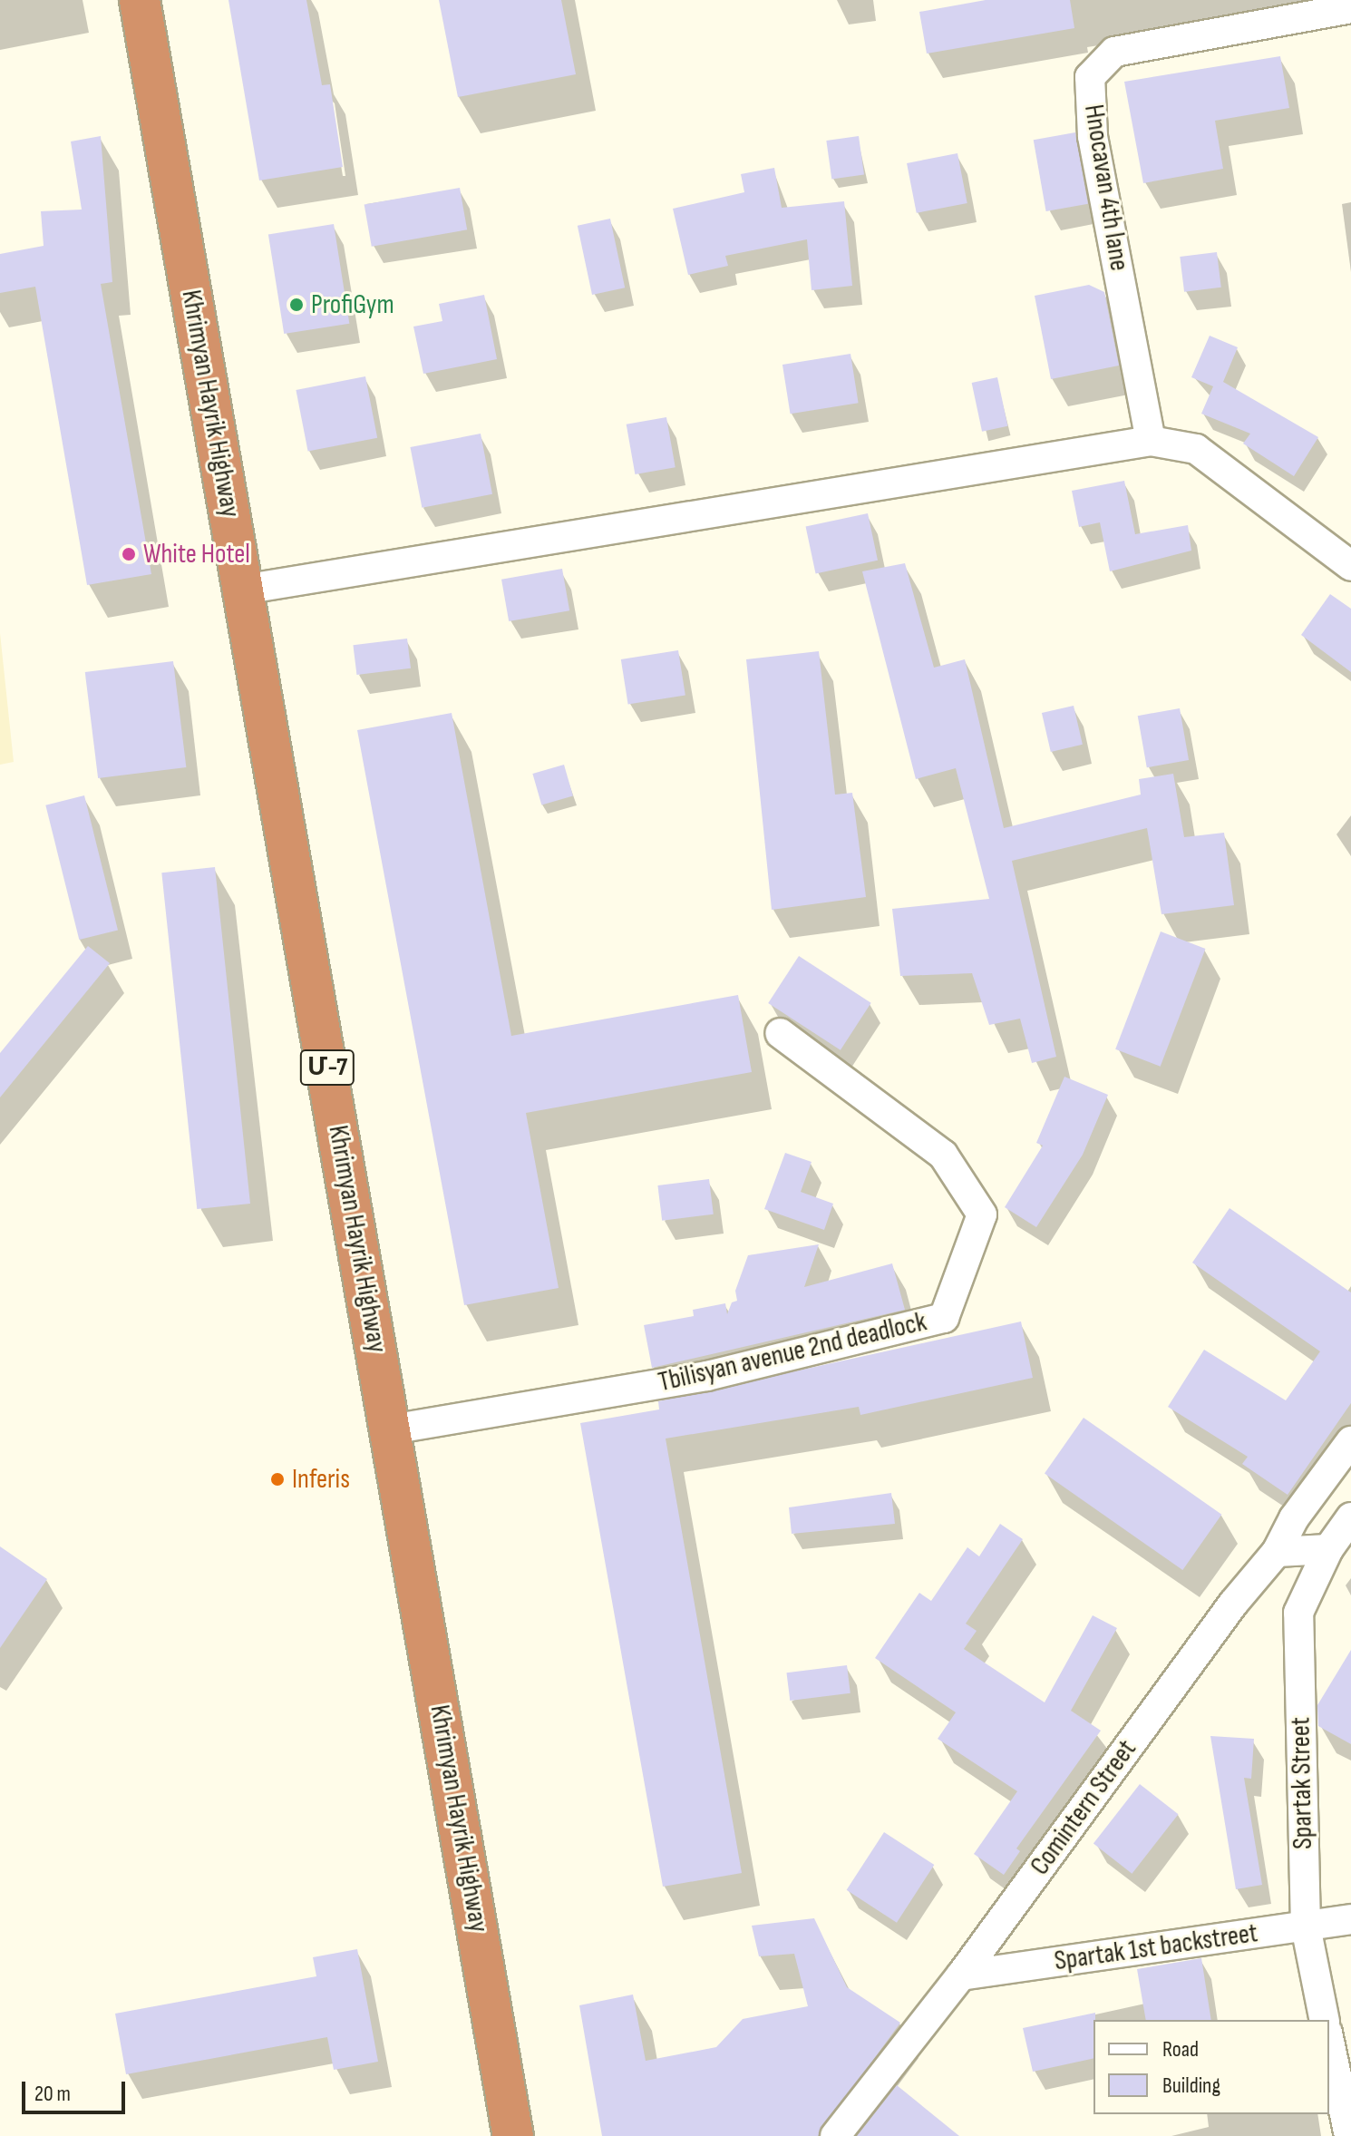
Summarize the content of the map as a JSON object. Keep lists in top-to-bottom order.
{
  "streets": {
    "highway": ["Khrimyan Hayrik Highway", "Մ-7"],
    "street": [
      "Hnocavan 4th lane",
      "Tbilisyan avenue 2nd deadlock",
      "Spartak Street",
      "Comintern Street",
      "Spartak 1st backstreet"
    ]
  },
  "crossings": [
    ["Khrimyan Hayrik Highway", "Tbilisyan avenue 2nd deadlock"],
    ["Spartak Street", "Spartak 1st backstreet"],
    ["Comintern Street", "Spartak 1st backstreet"]
  ],
  "places": ["ProfiGym", "White Hotel", "Inferis"],
  "legend": ["Road", "Building"],
  "scale_bar": "20 m"
}
